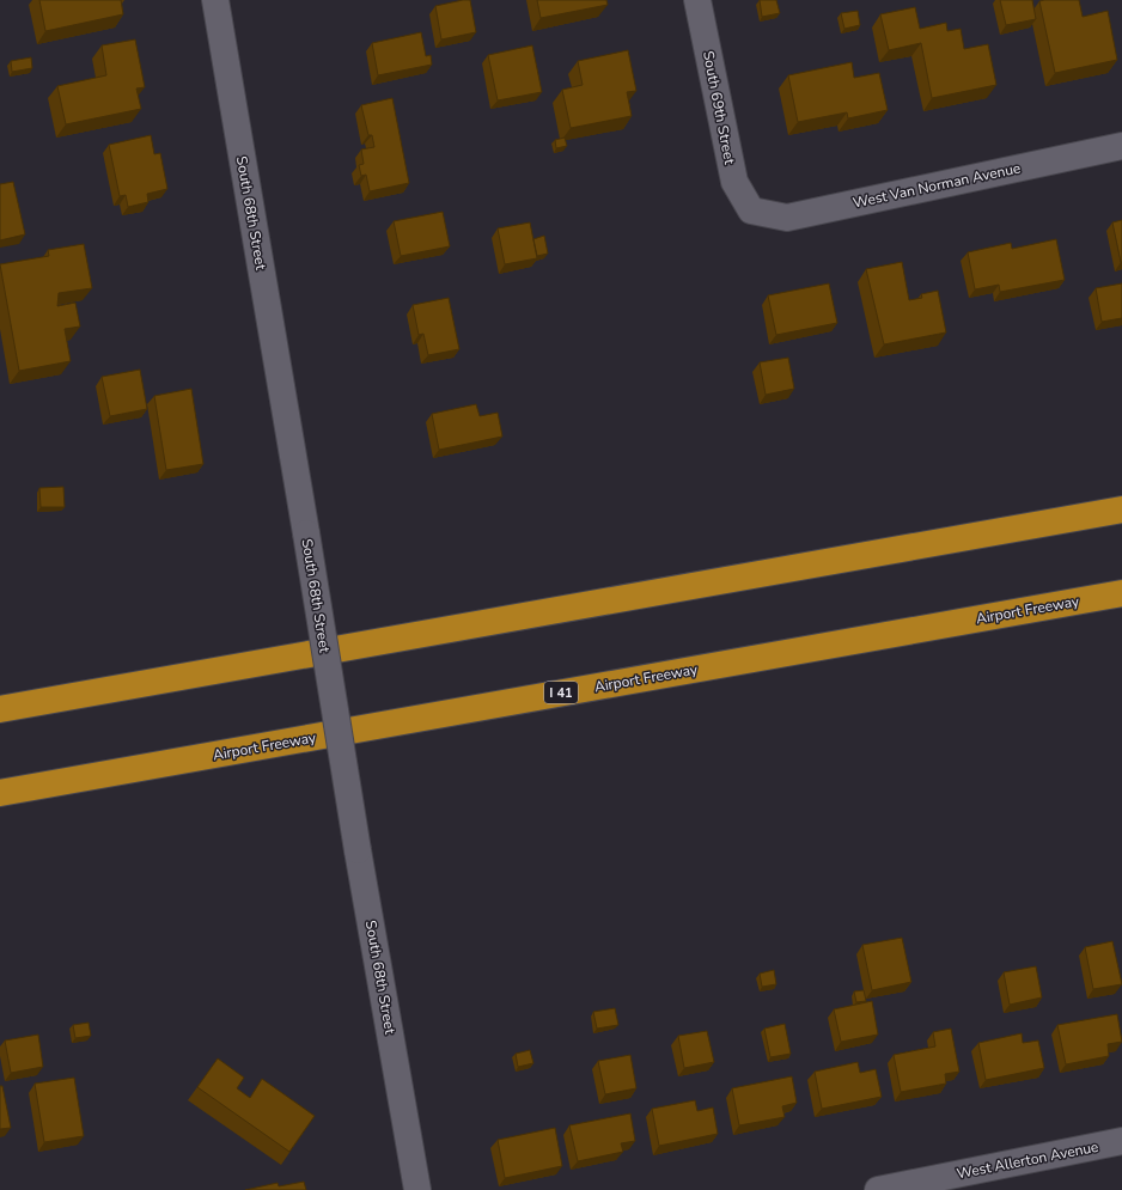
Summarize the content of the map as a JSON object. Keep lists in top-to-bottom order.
{
  "streets": {
    "highway": ["Airport Freeway", "I 41"],
    "street": [
      "South 69th Street",
      "West Van Norman Avenue",
      "South 68th Street",
      "West Allerton Avenue"
    ]
  },
  "crossings": [
    ["South 69th Street", "West Van Norman Avenue"]
  ]
}
